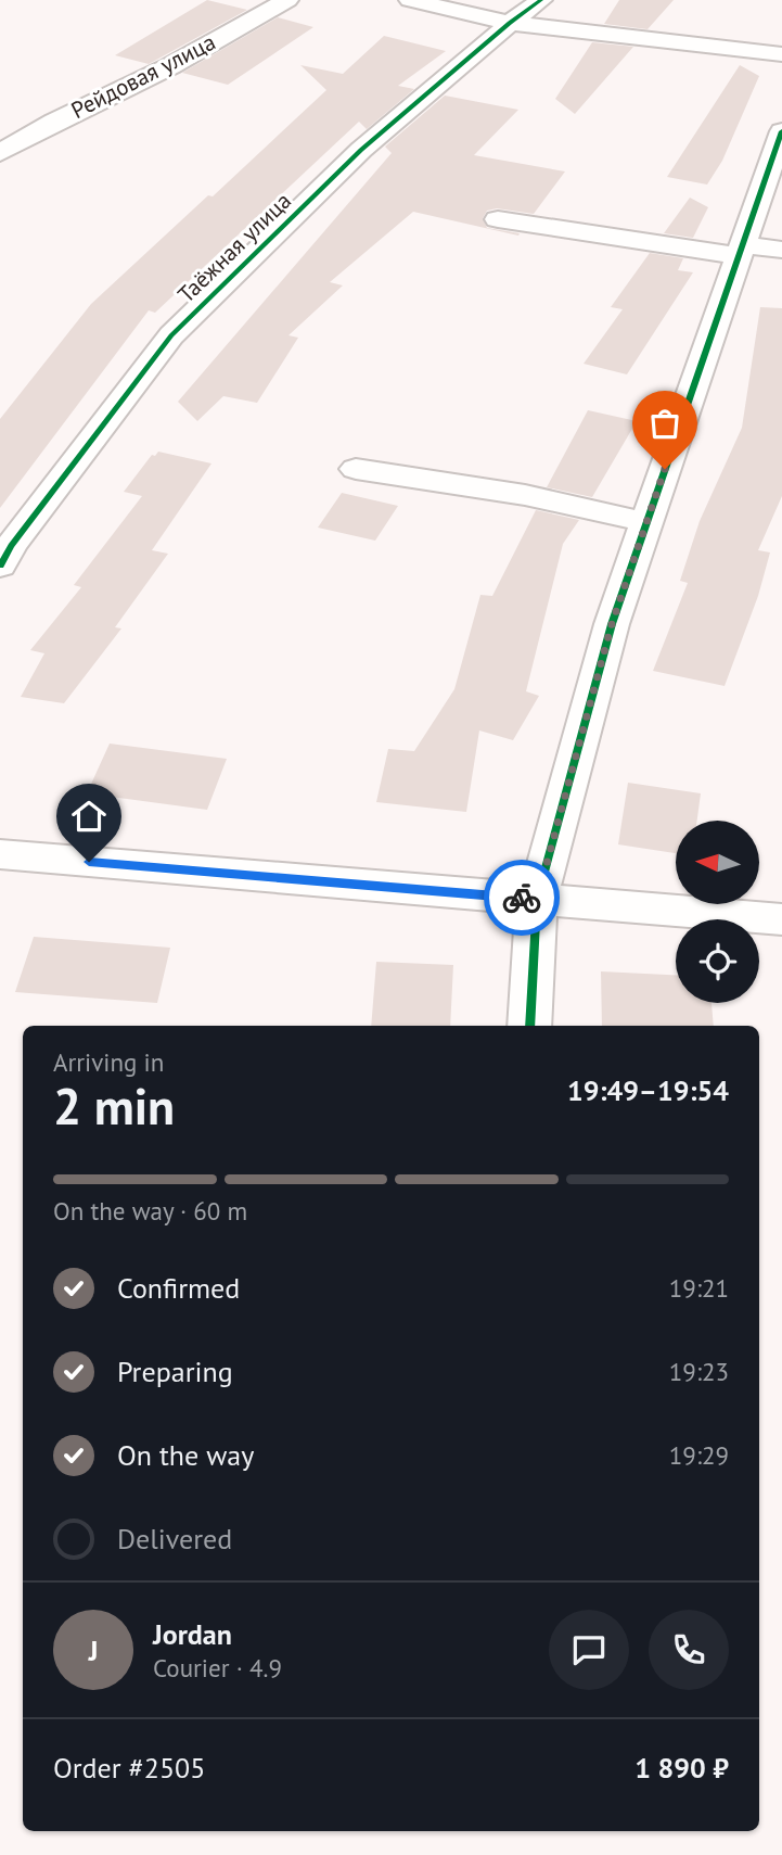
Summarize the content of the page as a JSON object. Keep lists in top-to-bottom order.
{
  "streets": {
    "street": ["Рейдовая улица", "Таёжная улица"]
  },
  "north": "left",
  "page": {
    "heading": ["2 min", "Arriving in", "19:49–19:54"],
    "panel": [
      "Jordan",
      "Courier · 4.9",
      "Order #2505",
      "1 890 ₽"
    ],
    "bar": "On the way · 60 m",
    "list": [
      ["Confirmed", "19:21"],
      ["Preparing", "19:23"],
      ["On the way", "19:29"],
      "Delivered"
    ],
    "round": "J"
  }
}
